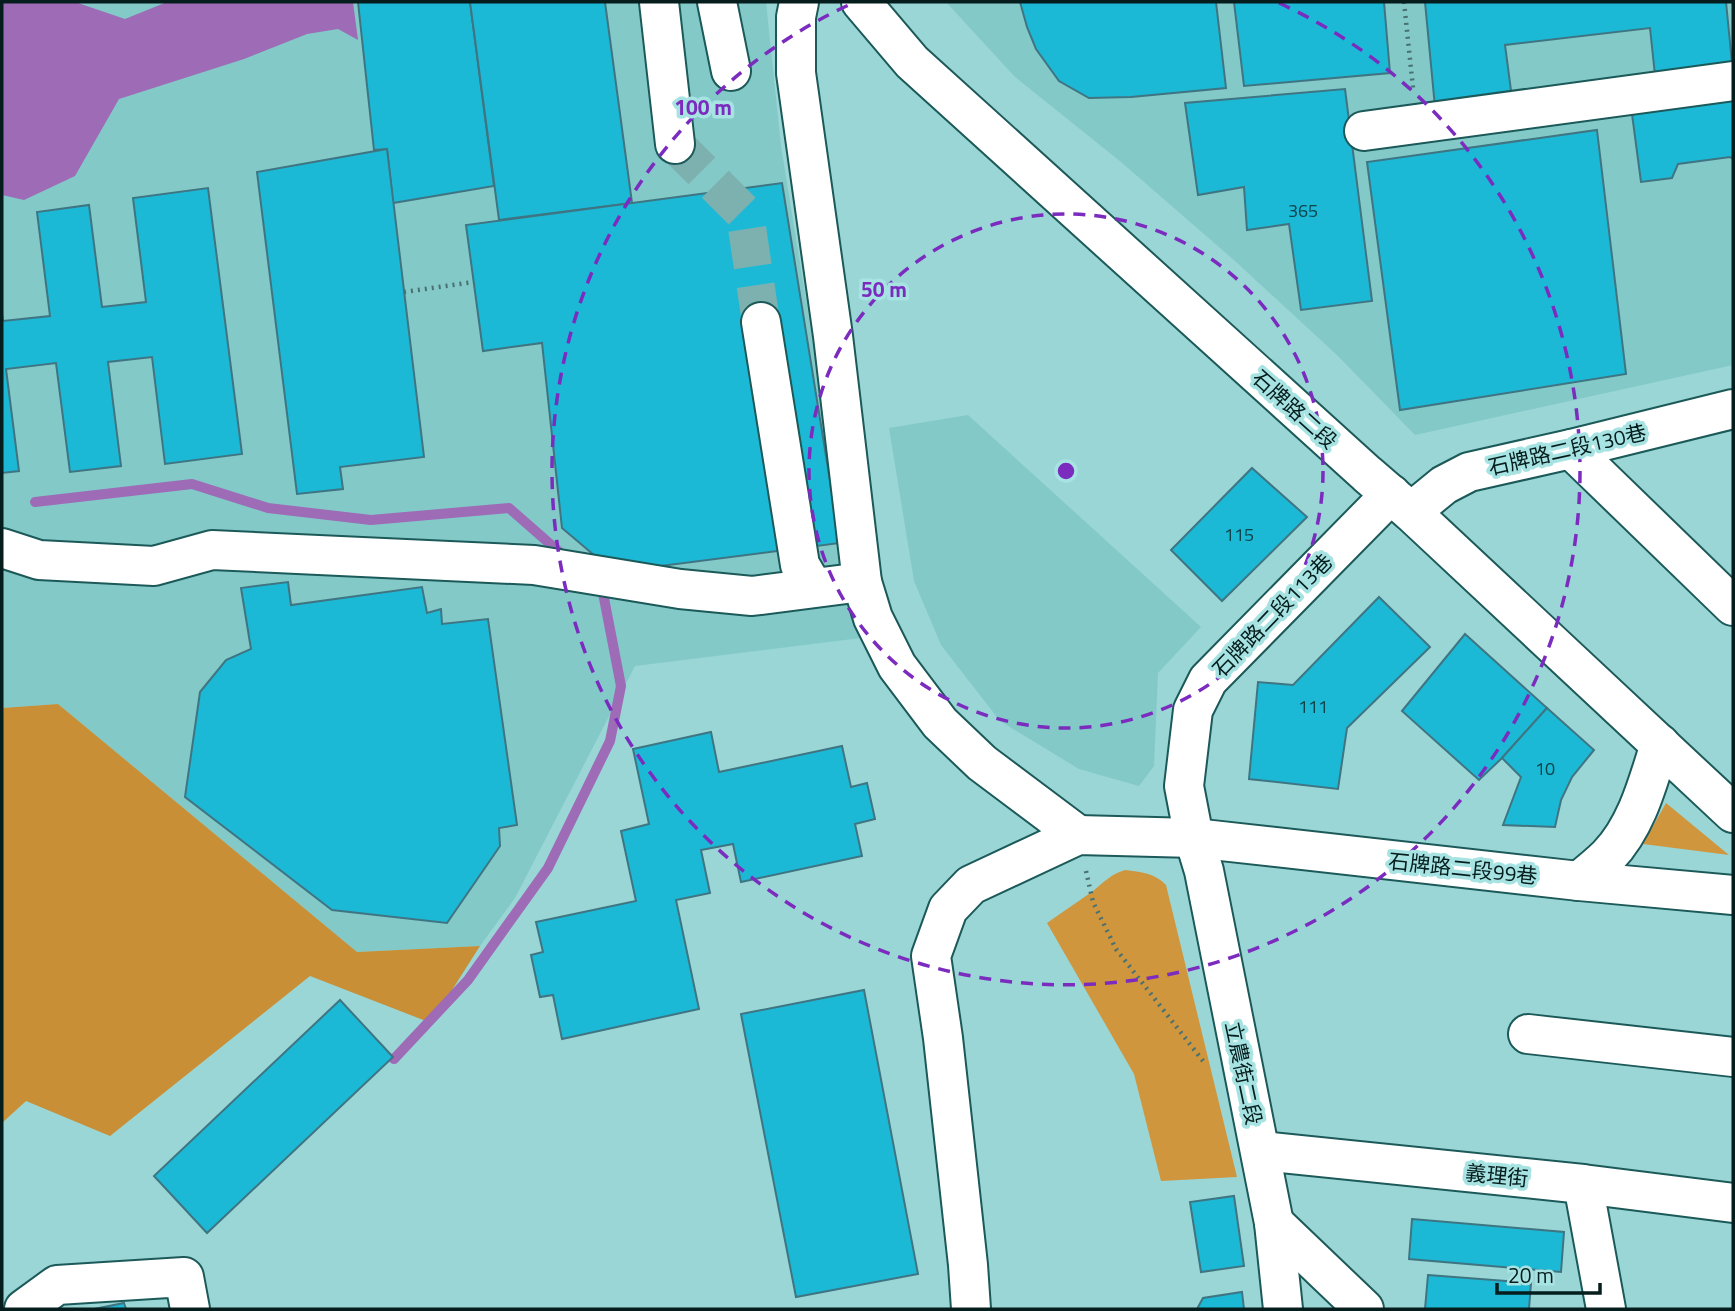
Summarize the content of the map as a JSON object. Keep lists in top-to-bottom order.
{
  "streets": {
    "street": [
      "石牌路二段",
      "石牌路二段130巷",
      "石牌路二段113巷",
      "石牌路二段99巷",
      "立農街二段",
      "義理街"
    ]
  },
  "crossings": [
    ["石牌路二段", "石牌路二段130巷"],
    ["石牌路二段", "石牌路二段113巷"],
    ["石牌路二段130巷", "石牌路二段113巷"],
    ["石牌路二段113巷", "石牌路二段99巷"],
    ["石牌路二段113巷", "立農街二段"],
    ["石牌路二段99巷", "立農街二段"],
    ["立農街二段", "義理街"]
  ],
  "house_numbers": [
    "365",
    "115",
    "111",
    "10"
  ],
  "scale_bar": "20 m",
  "rings": ["100 m", "50 m"]
}
